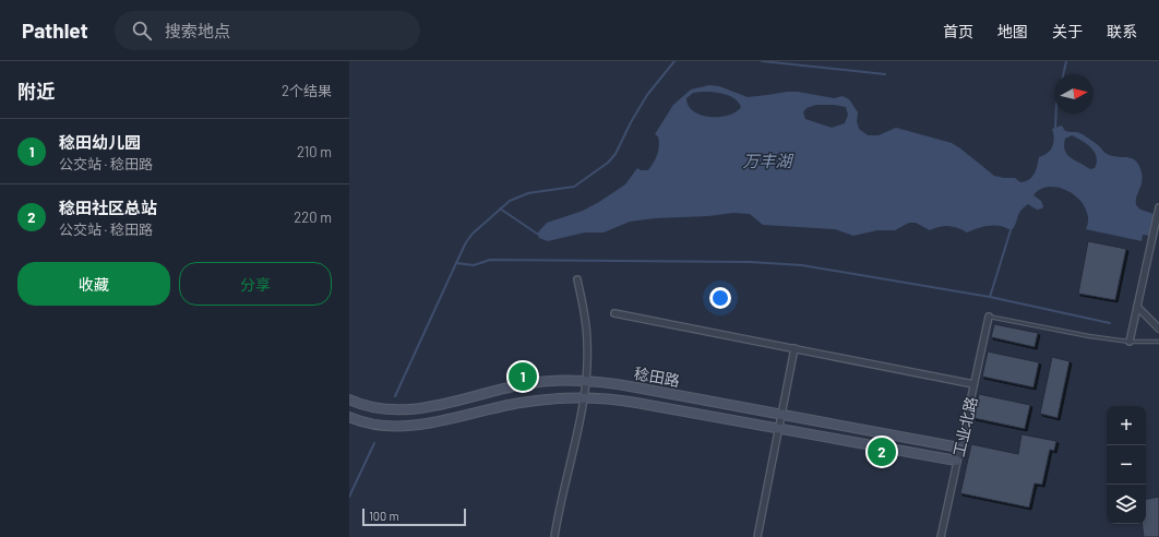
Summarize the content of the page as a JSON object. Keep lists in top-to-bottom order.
{
  "streets": {
    "street": ["稔田路", "工业北路"]
  },
  "crossings": [
    ["稔田路", "工业北路"]
  ],
  "water": ["万丰湖"],
  "scale_bar": "100 m",
  "north": "right",
  "page": {
    "header": "Pathlet",
    "search": "搜索地点",
    "nav": [
      "首页",
      "地图",
      "关于",
      "联系"
    ],
    "heading": ["附近", "2个结果"],
    "list": [
      {
        "mark": "1",
        "name": "稔田幼儿园",
        "note": "公交站 · 稔田路",
        "value": "210 m"
      },
      {
        "mark": "2",
        "name": "稔田社区总站",
        "note": "公交站 · 稔田路",
        "value": "220 m"
      }
    ],
    "buttons": ["收藏", "分享"],
    "pins": ["1", "2"],
    "map_buttons": ["+", "−"],
    "scale": "100 m"
  }
}
